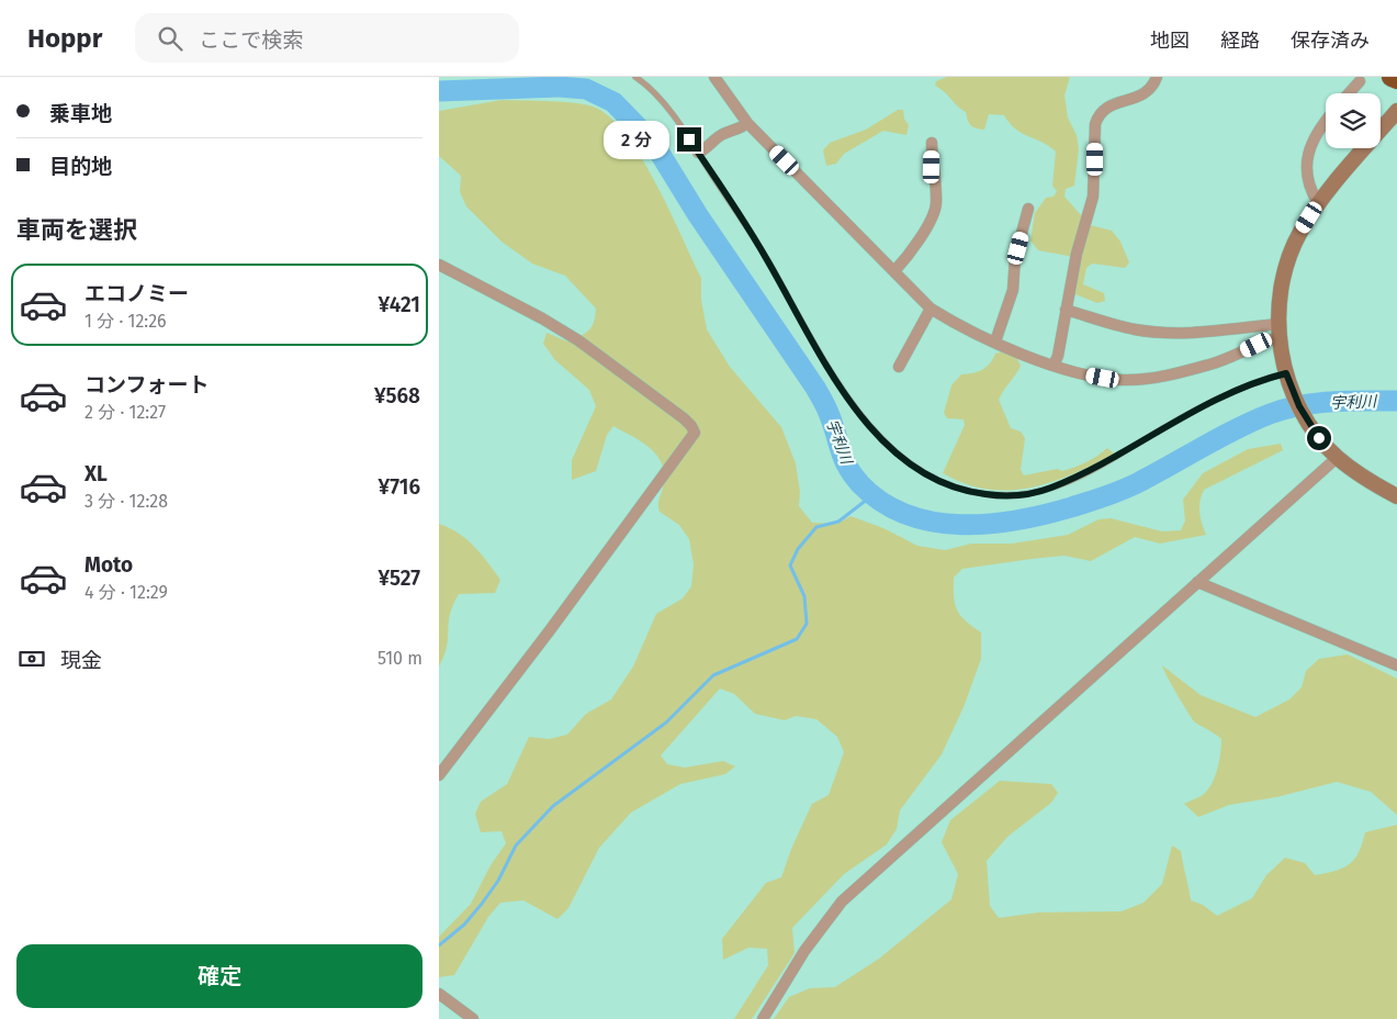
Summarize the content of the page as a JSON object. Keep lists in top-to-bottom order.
{
  "water": ["宇利川"],
  "page": {
    "header": "Hoppr",
    "search": "ここで検索",
    "nav": ["地図", "経路", "保存済み"],
    "banner": ["乗車地", "目的地"],
    "bubble": "2 分",
    "heading": "車両を選択",
    "list": [
      {
        "name": "エコノミー",
        "note": "1 分 · 12:26",
        "value": "¥421"
      },
      {
        "name": "コンフォート",
        "note": "2 分 · 12:27",
        "value": "¥568"
      },
      {
        "name": "XL",
        "note": "3 分 · 12:28",
        "value": "¥716"
      },
      {
        "name": "Moto",
        "note": "4 分 · 12:29",
        "value": "¥527"
      }
    ],
    "pay": ["現金", "510 m"],
    "buttons": "確定"
  }
}
